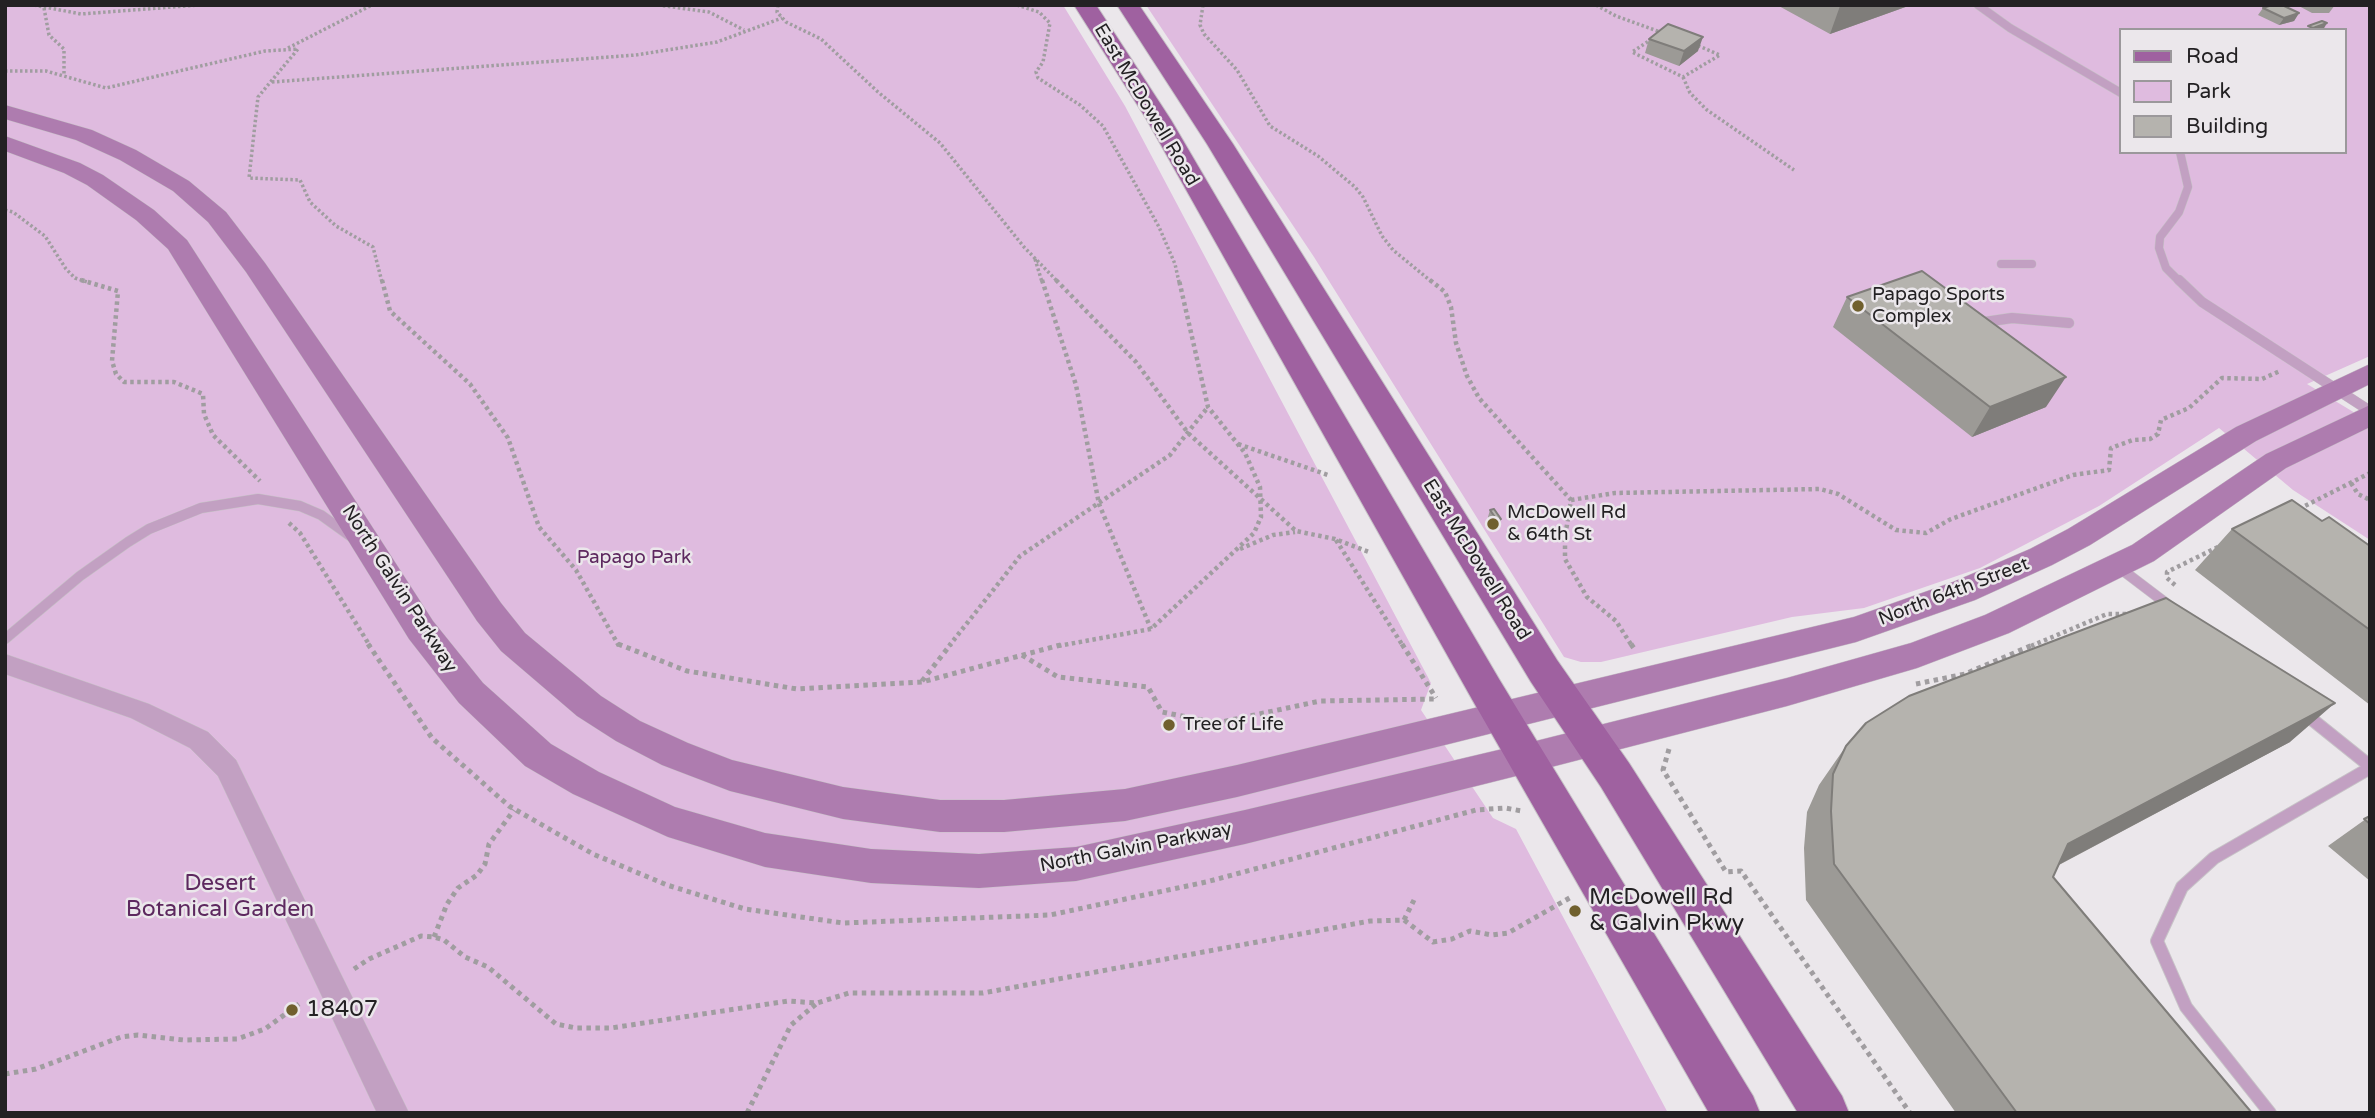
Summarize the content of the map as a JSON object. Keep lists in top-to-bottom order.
{
  "streets": {
    "main road": ["East McDowell Road", "North Galvin Parkway", "North 64th Street"]
  },
  "crossings": [
    ["East McDowell Road", "North Galvin Parkway"],
    ["East McDowell Road", "North 64th Street"]
  ],
  "parks": ["Papago Park", "Desert Botanical Garden"],
  "places": [
    "Papago Sports Complex",
    "McDowell Rd & 64th St",
    "Tree of Life",
    "McDowell Rd & Galvin Pkwy",
    "18407"
  ],
  "legend": ["Road", "Park", "Building"]
}
